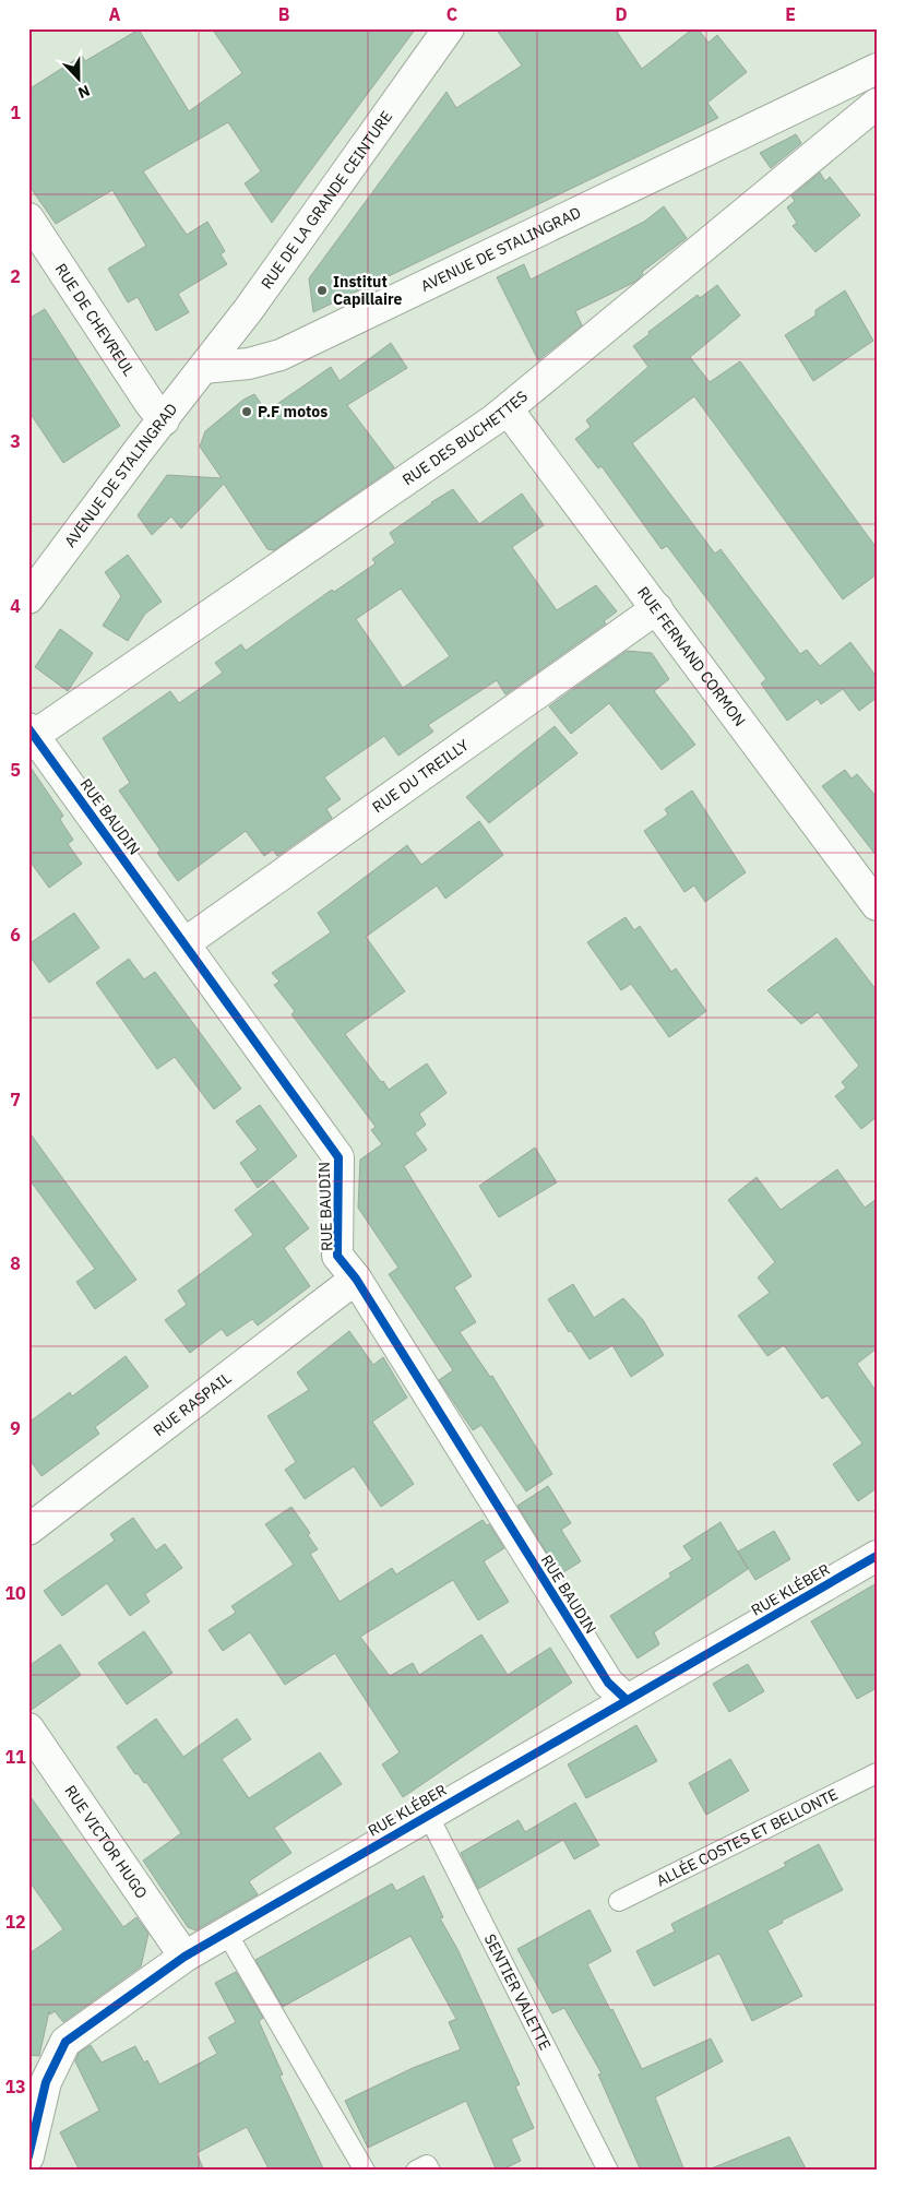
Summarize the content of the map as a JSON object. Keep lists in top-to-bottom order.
{
  "streets": {
    "street": [
      "RUE DE LA GRANDE CEINTURE",
      "AVENUE DE STALINGRAD",
      "RUE DE CHEVREUL",
      "RUE DES BUCHETTES",
      "RUE FERNAND CORMON",
      "RUE DU TREILLY",
      "RUE BAUDIN",
      "RUE RASPAIL",
      "RUE KLÉBER",
      "RUE VICTOR HUGO"
    ],
    "lane": ["ALLÉE COSTES ET BELLONTE", "SENTIER VALETTE"]
  },
  "crossings": [
    ["RUE DE LA GRANDE CEINTURE", "AVENUE DE STALINGRAD"],
    ["AVENUE DE STALINGRAD", "RUE DE CHEVREUL"],
    ["RUE DES BUCHETTES", "RUE FERNAND CORMON"],
    ["RUE DES BUCHETTES", "RUE BAUDIN"],
    ["RUE FERNAND CORMON", "RUE DU TREILLY"],
    ["RUE DU TREILLY", "RUE BAUDIN"],
    ["RUE BAUDIN", "RUE RASPAIL"],
    ["RUE BAUDIN", "RUE KLÉBER"],
    ["RUE KLÉBER", "RUE VICTOR HUGO"],
    ["RUE KLÉBER", "SENTIER VALETTE"]
  ],
  "places": ["Institut Capillaire", "P.F motos"],
  "north": "bottom",
  "grid": {
    "columns": [
      "A",
      "B",
      "C",
      "D",
      "E"
    ],
    "rows": [
      "1",
      "2",
      "3",
      "4",
      "5",
      "6",
      "7",
      "8",
      "9",
      "10",
      "11",
      "12",
      "13"
    ]
  }
}
